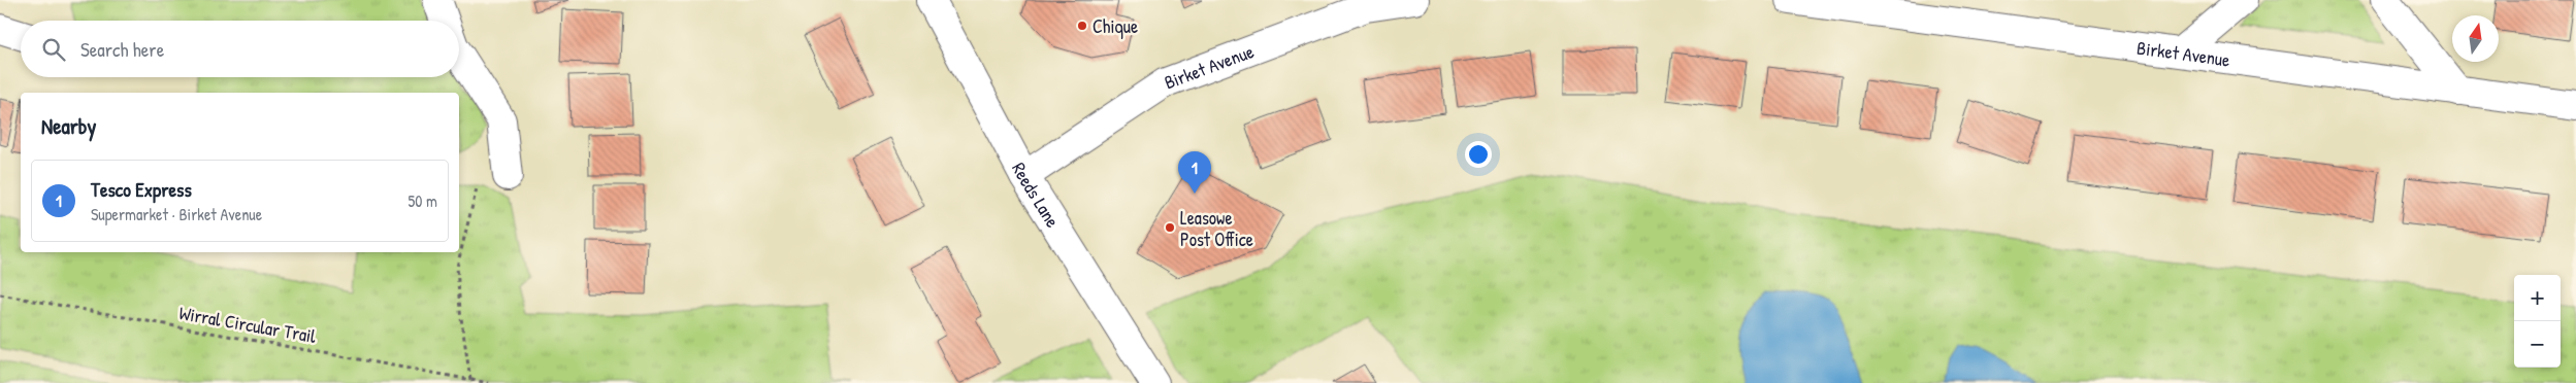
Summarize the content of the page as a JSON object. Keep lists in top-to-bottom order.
{
  "streets": {
    "street": ["Birket Avenue", "Reeds Lane"],
    "path": ["Wirral Circular Trail"]
  },
  "crossings": [
    ["Birket Avenue", "Reeds Lane"]
  ],
  "places": ["Chique", "Leasowe Post Office"],
  "north": "top",
  "page": {
    "search": "Search here",
    "heading": "Nearby",
    "pins": "1",
    "list": [
      {
        "mark": "1",
        "name": "Tesco Express",
        "note": "Supermarket · Birket Avenue",
        "value": "50 m"
      }
    ],
    "map_buttons": ["+", "−"]
  }
}
